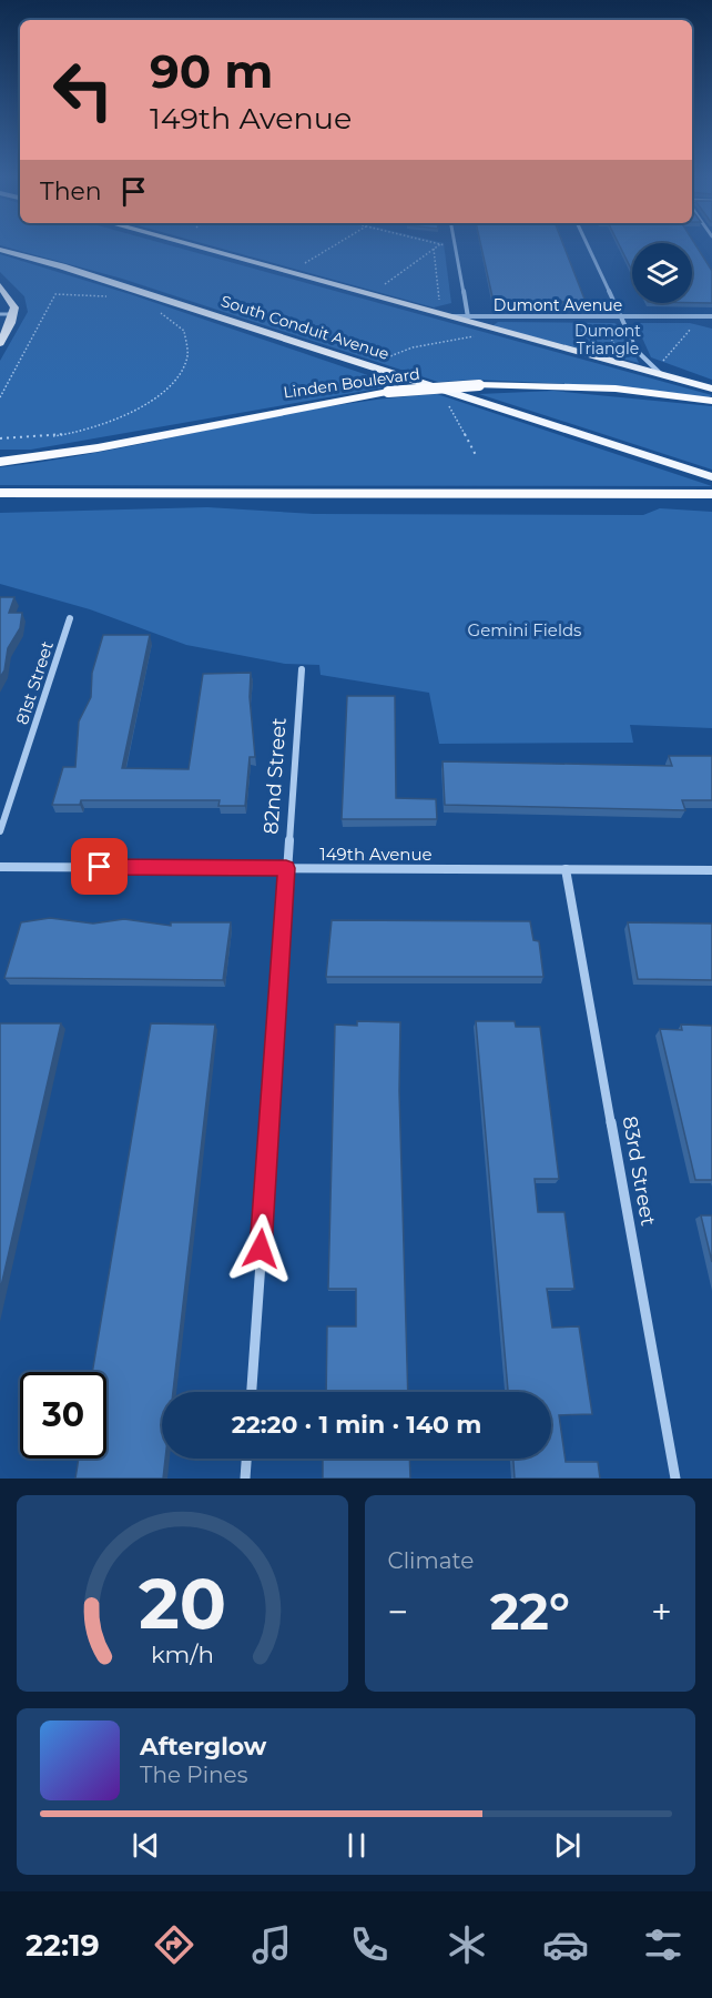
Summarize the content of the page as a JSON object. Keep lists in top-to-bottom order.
{
  "streets": {
    "highway": ["Linden Boulevard"],
    "main road": ["South Conduit Avenue"],
    "street": [
      "Dumont Avenue",
      "81st Street",
      "82nd Street",
      "149th Avenue",
      "83rd Street"
    ]
  },
  "crossings": [
    ["82nd Street", "149th Avenue"],
    ["149th Avenue", "83rd Street"]
  ],
  "parks": ["Dumont Triangle", "Gemini Fields"],
  "page": {
    "turn": ["90 m", "149th Avenue"],
    "then": "Then",
    "limit": "30",
    "trip": "22:20 · 1 min · 140 m",
    "tile": "Climate",
    "heat": ["−", "22°", "+"],
    "song": ["Afterglow", "The Pines"],
    "tabs": "22:19",
    "gauge": ["20", "km/h"]
  }
}
